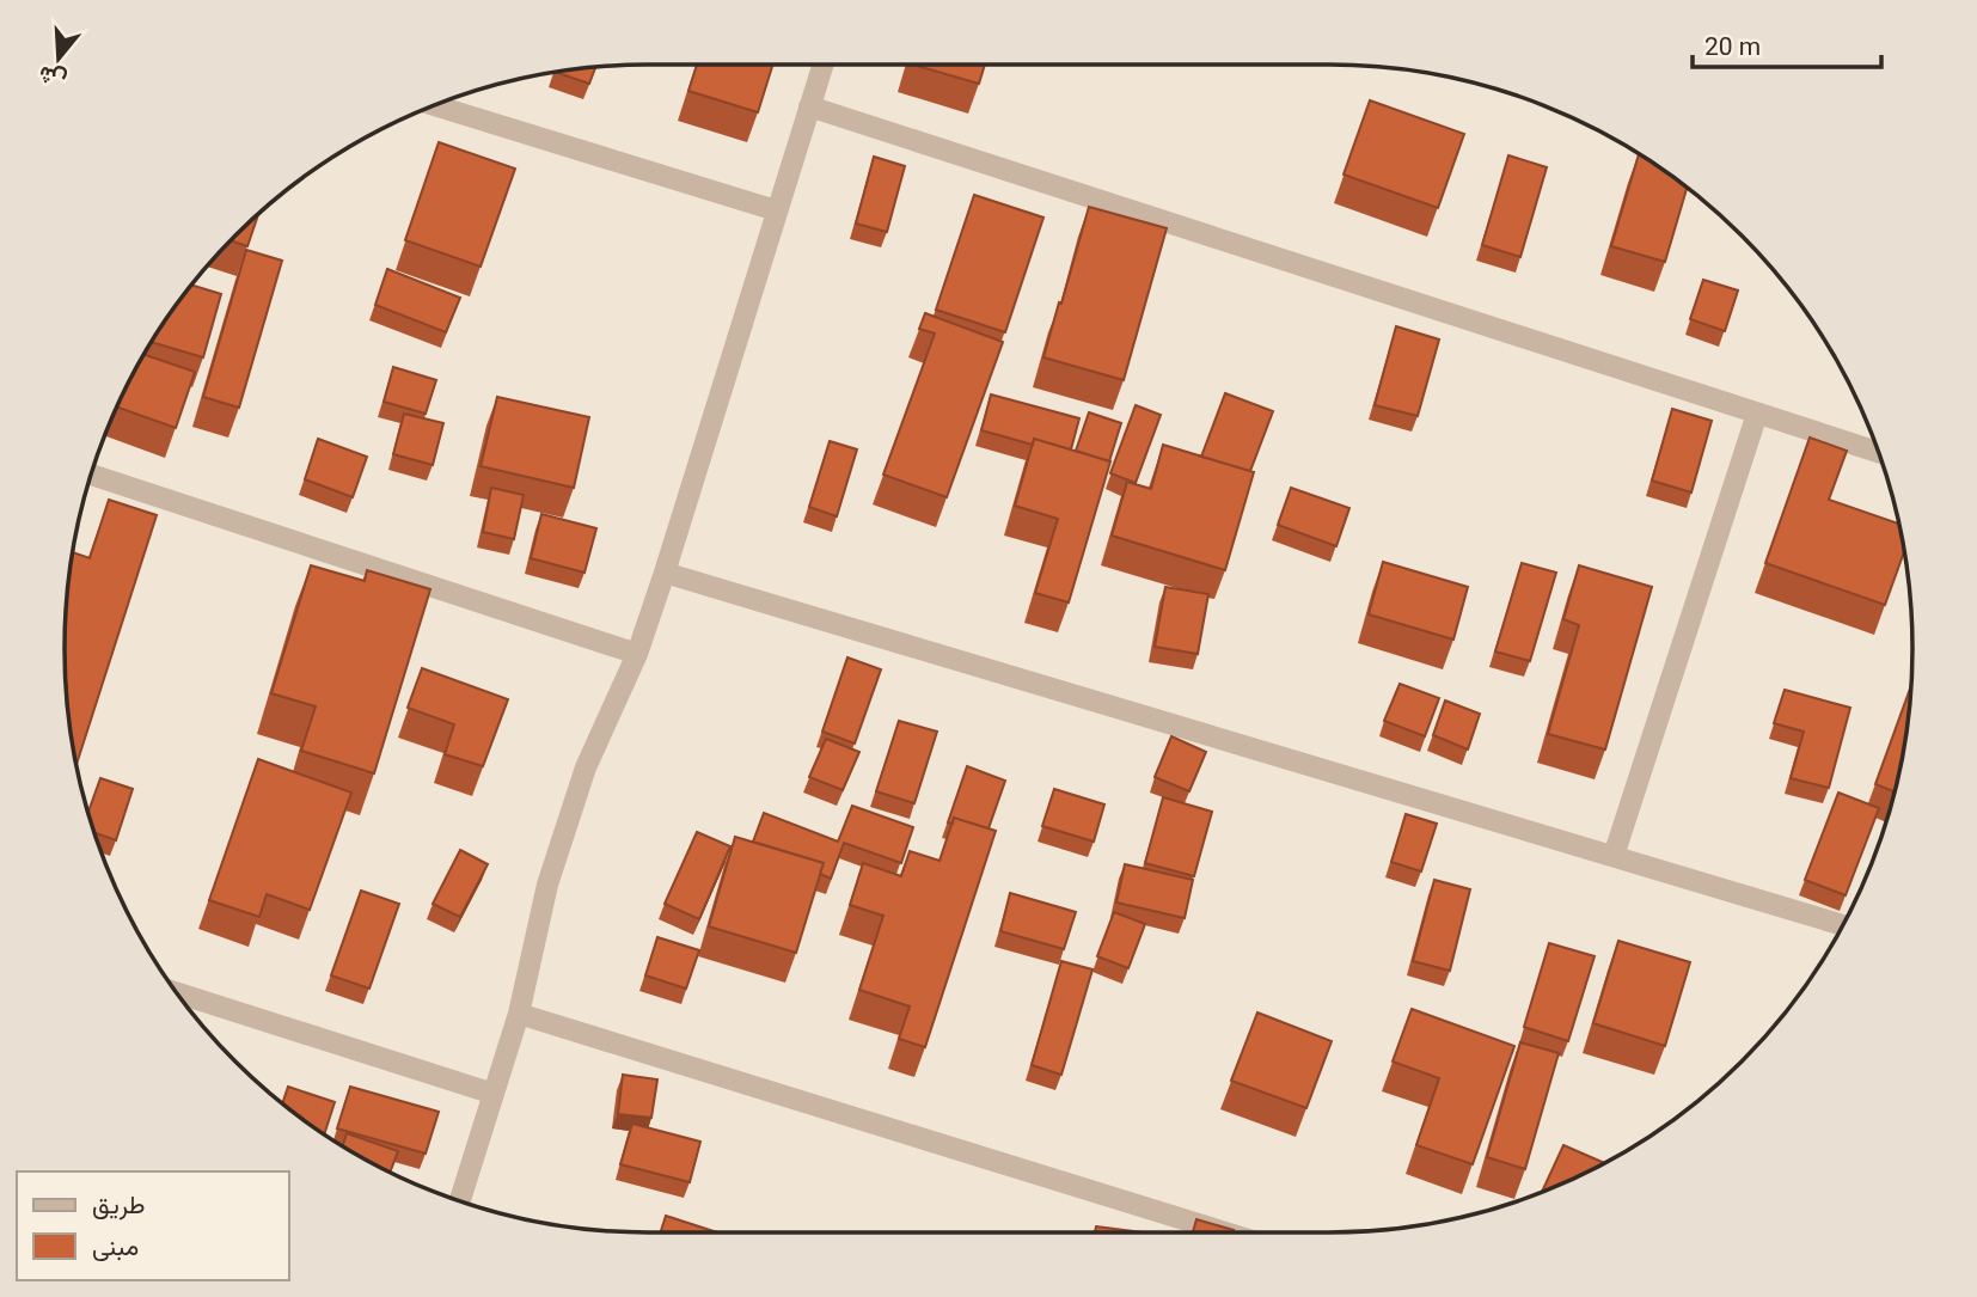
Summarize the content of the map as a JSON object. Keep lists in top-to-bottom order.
{
  "legend": ["طريق", "مبنى"],
  "scale_bar": "20 m",
  "north": "bottom"
}
